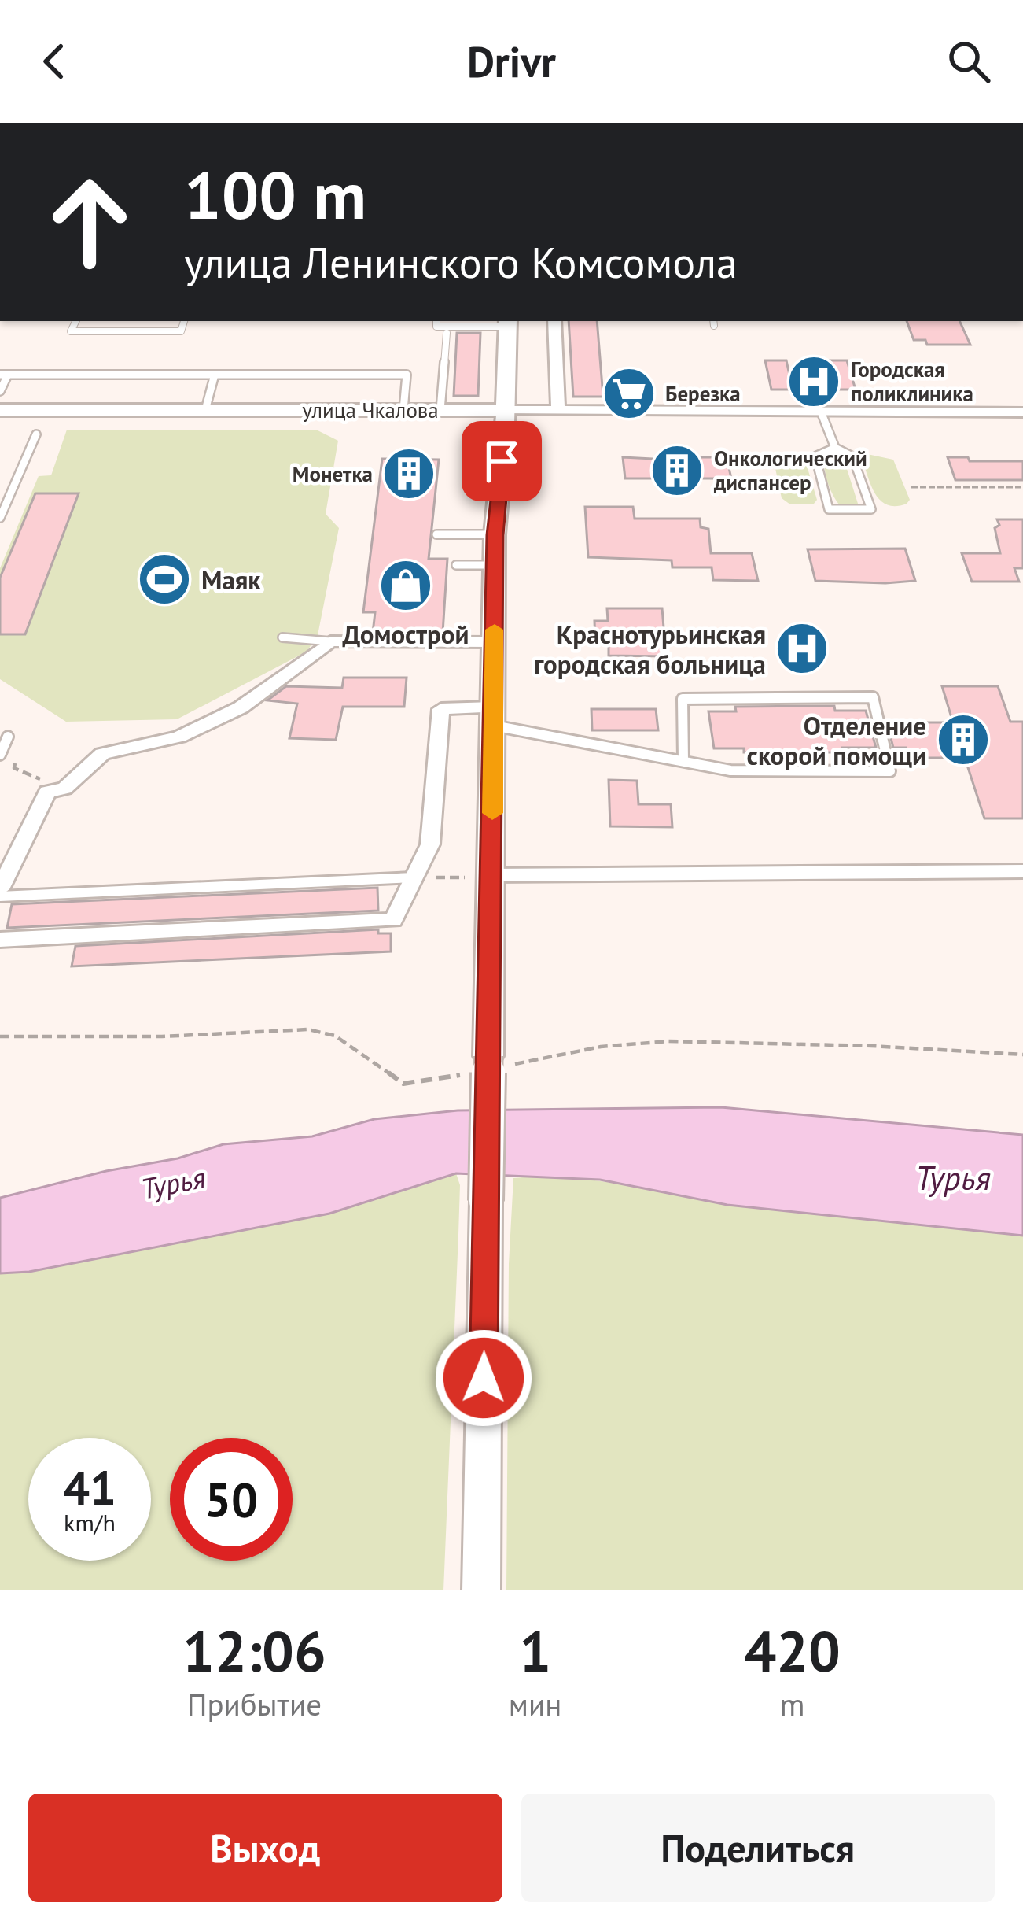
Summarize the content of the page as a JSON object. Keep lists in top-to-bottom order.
{
  "streets": {
    "main road": ["улица Чкалова"]
  },
  "water": ["Турья"],
  "places": {
    "hospital": ["Городская поликлиника", "Краснотурьинская городская больница"],
    "supermarket": ["Березка"],
    "building": ["Онкологический диспансер", "Монетка", "Отделение скорой помощи"],
    "sports": ["Маяк"],
    "shop": ["Домострой"]
  },
  "page": {
    "header": "Drivr",
    "turn": ["100 m", "улица Ленинского Комсомола"],
    "speed": "41 km/h",
    "limit": "50",
    "eta": [
      "12:06",
      "Прибытие",
      "1",
      "мин",
      "420",
      "m"
    ],
    "buttons": ["Выход", "Поделиться"]
  }
}
